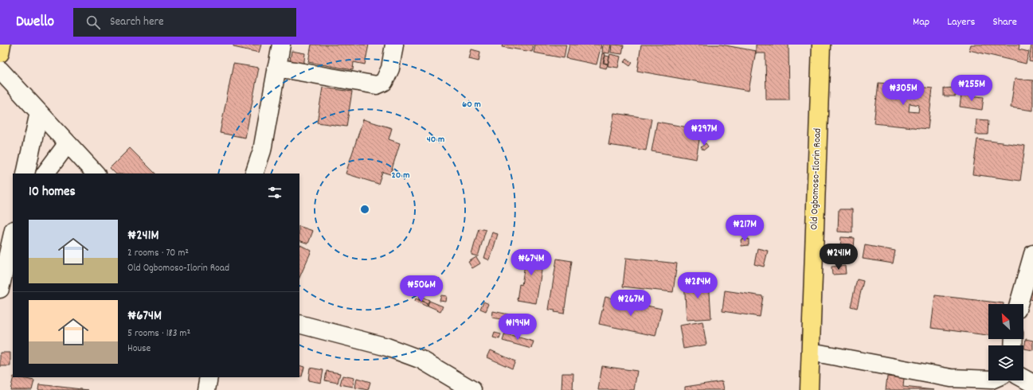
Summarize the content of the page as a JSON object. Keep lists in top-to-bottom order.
{
  "streets": {
    "highway": ["Old Ogbomoso-Ilorin Road"]
  },
  "north": "top left",
  "page": {
    "header": "Dwello",
    "search": "Search here",
    "nav": ["Map", "Layers", "Share"],
    "price": [
      "₦255M",
      "₦305M",
      "₦297M",
      "₦217M",
      "₦241M",
      "₦674M",
      "₦284M",
      "₦506M",
      "₦267M",
      "₦194M"
    ],
    "heading": "10 homes",
    "list": [
      {
        "name": "₦241M",
        "note": "2 rooms · 70 m² · Old Ogbomoso-Ilorin Road"
      },
      {
        "name": "₦674M",
        "note": "5 rooms · 183 m² · House"
      }
    ]
  },
  "rings": ["60 m", "40 m", "20 m"]
}
